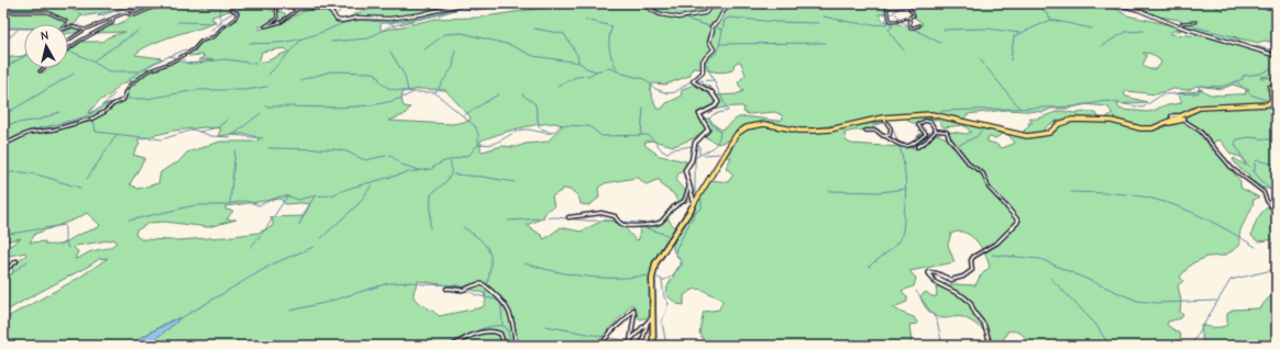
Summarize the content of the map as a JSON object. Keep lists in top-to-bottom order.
{
  "north": "top"
}
